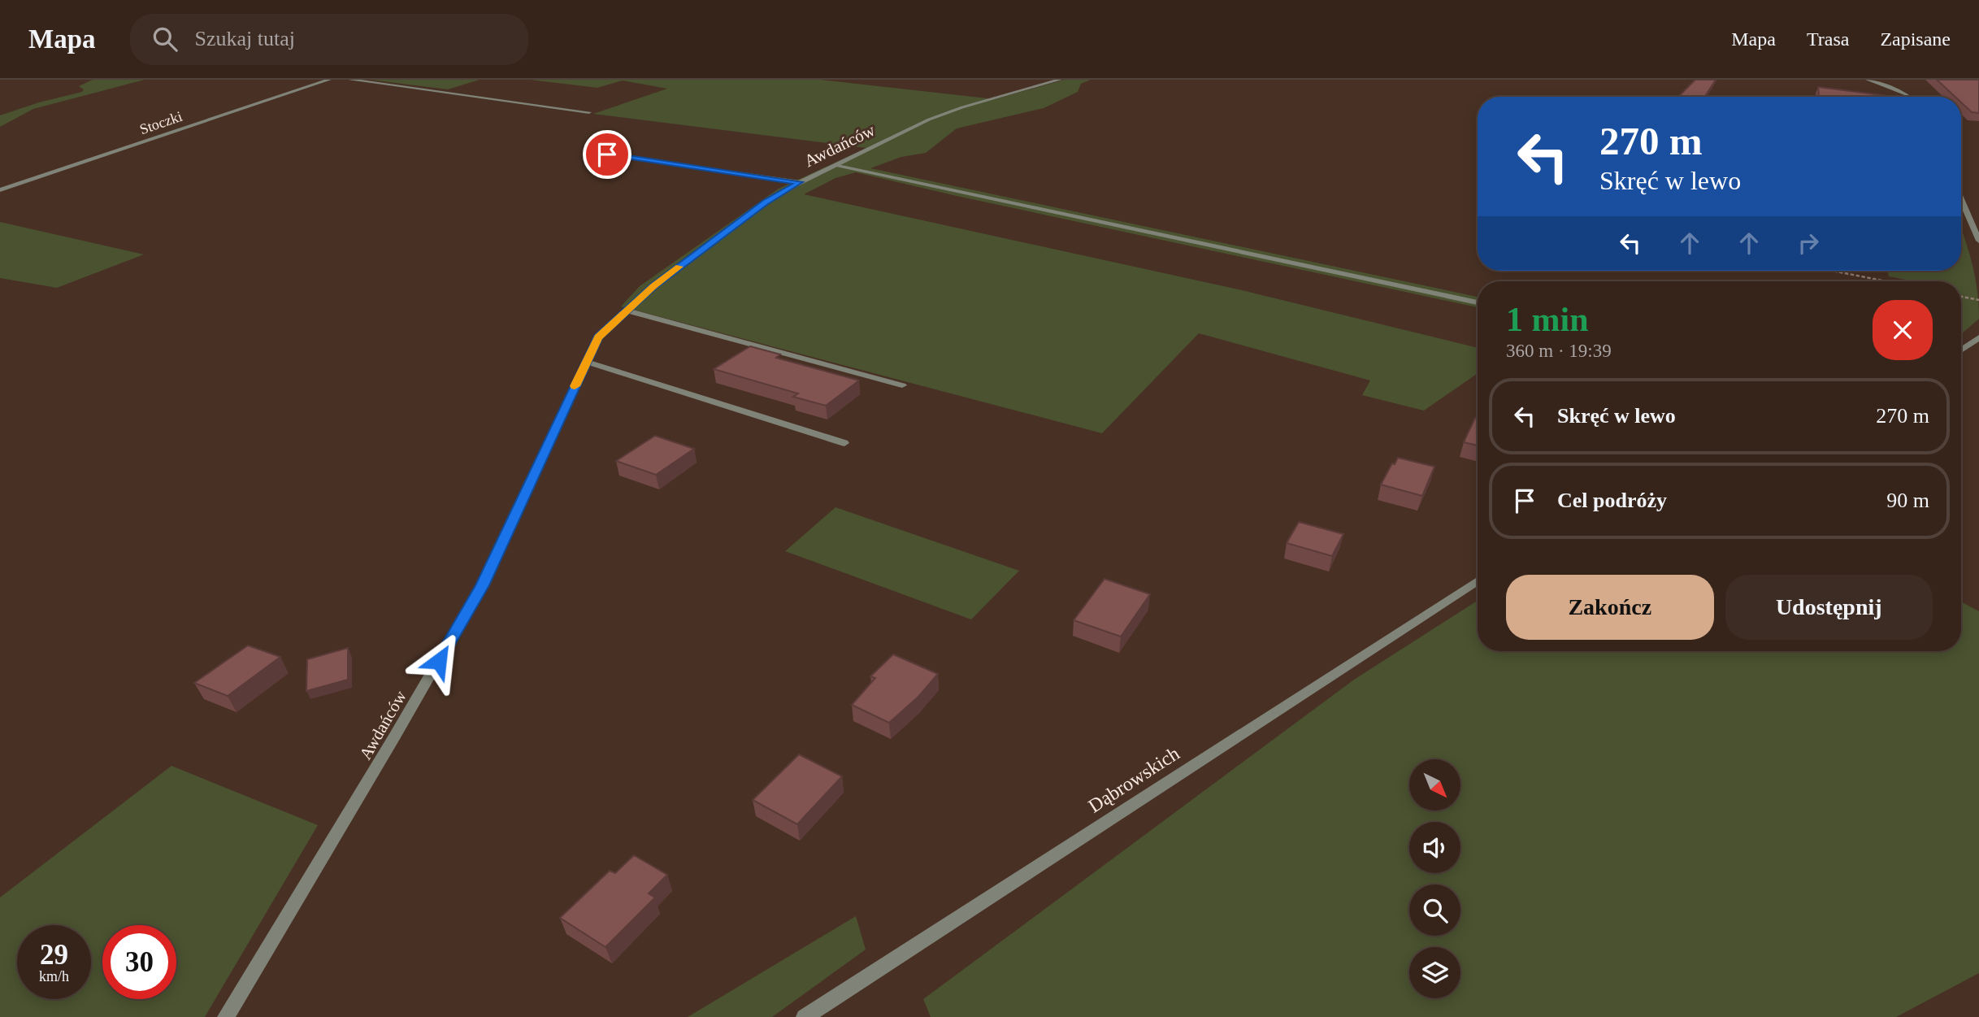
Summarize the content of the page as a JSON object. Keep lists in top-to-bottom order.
{
  "streets": {
    "street": ["Stoczki", "Awdańców", "Dąbrowskich"]
  },
  "north": "bottom right",
  "page": {
    "header": "Mapa",
    "search": "Szukaj tutaj",
    "nav": ["Mapa", "Trasa", "Zapisane"],
    "turn": ["270 m", "Skręć w lewo"],
    "heading": ["1 min", "360 m · 19:39"],
    "list": [
      {
        "name": "Skręć w lewo",
        "value": "270 m"
      },
      {
        "name": "Cel podróży",
        "value": "90 m"
      }
    ],
    "buttons": ["Zakończ", "Udostępnij"],
    "speed": "29 km/h",
    "limit": "30"
  }
}
